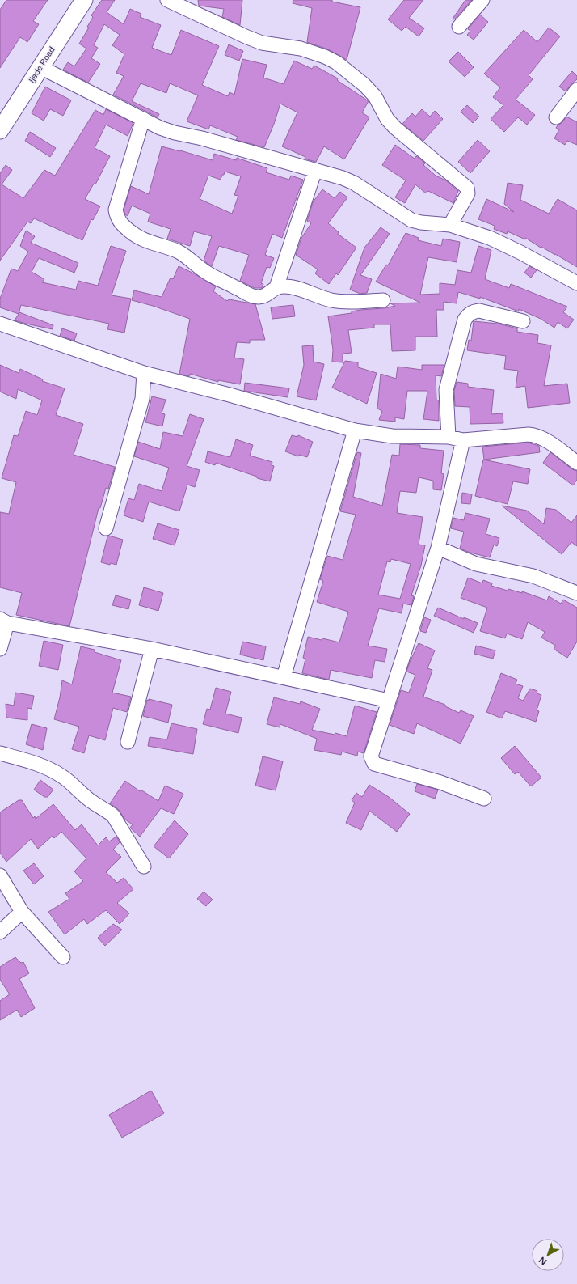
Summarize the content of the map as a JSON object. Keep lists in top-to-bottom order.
{
  "streets": {
    "main road": ["Ijede Road"]
  },
  "north": "bottom left"
}
